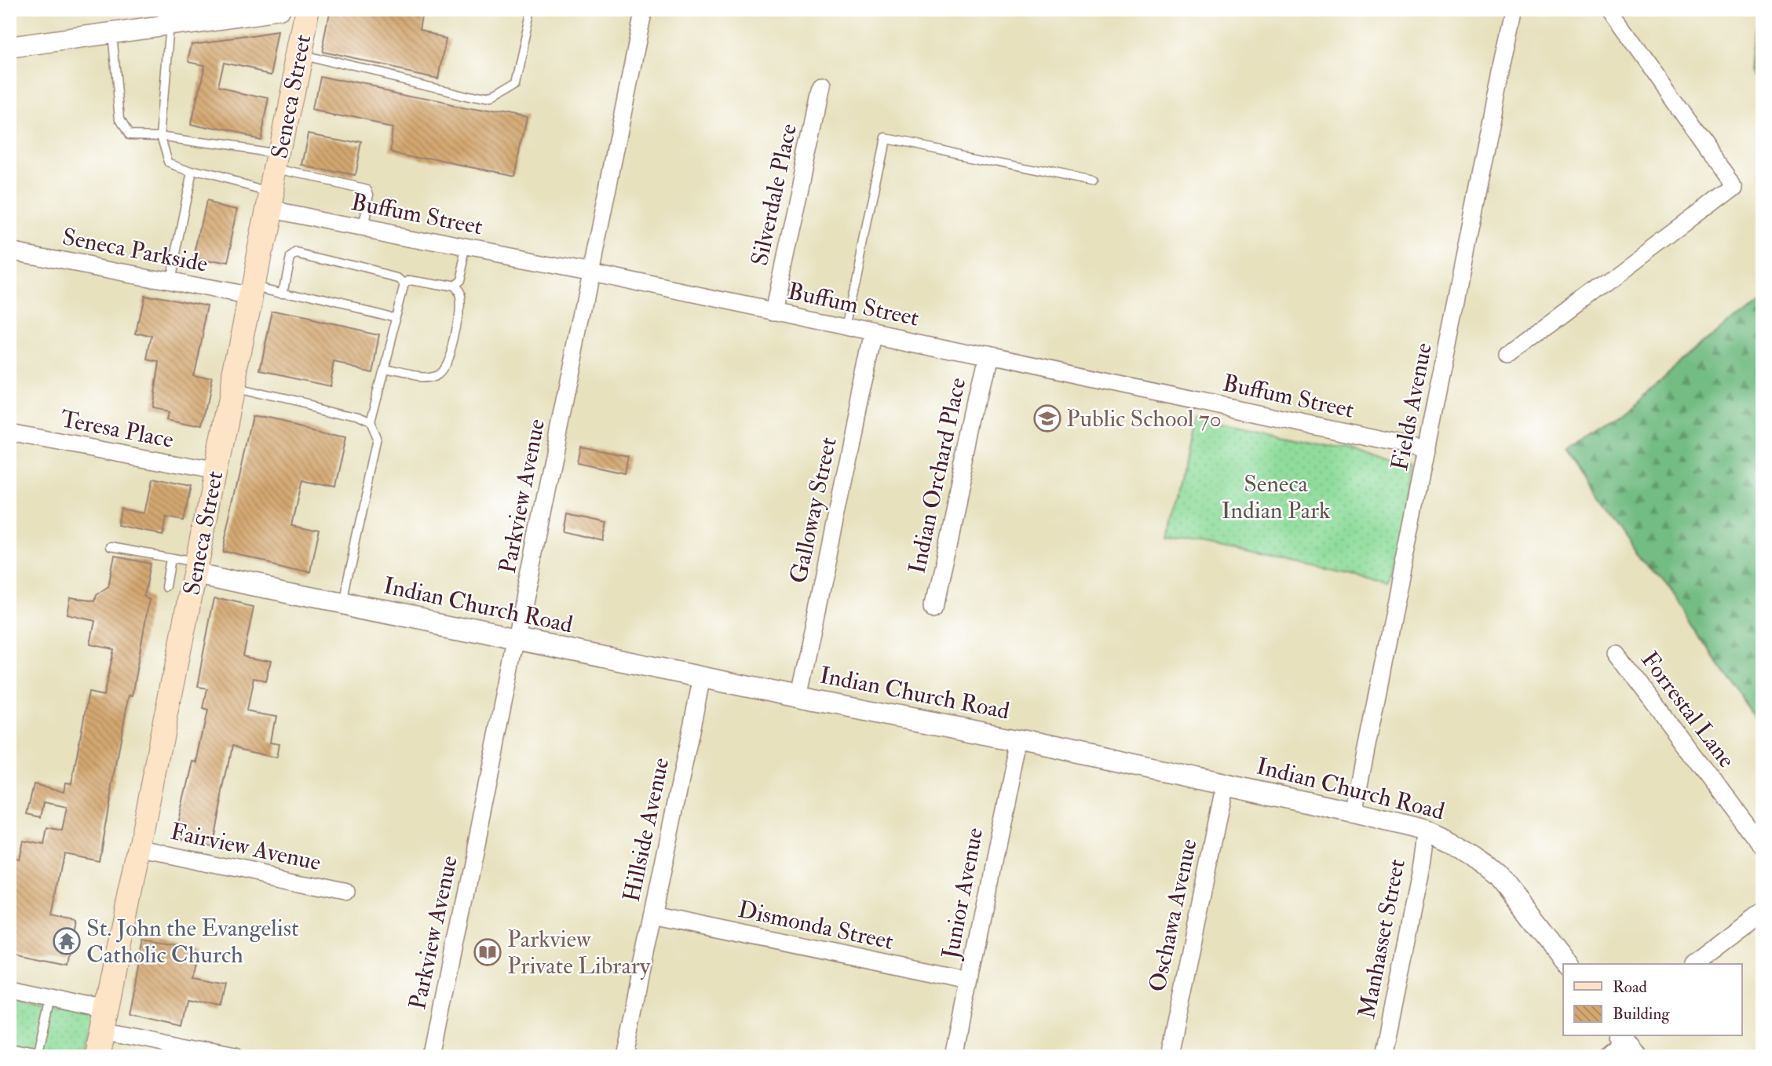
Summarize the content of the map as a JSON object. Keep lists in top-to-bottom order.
{
  "streets": {
    "main road": ["Seneca Street"],
    "street": [
      "Silverdale Place",
      "Buffum Street",
      "Seneca Parkside",
      "Fields Avenue",
      "Teresa Place",
      "Indian Orchard Place",
      "Parkview Avenue",
      "Galloway Street",
      "Indian Church Road",
      "Forrestal Lane",
      "Hillside Avenue",
      "Fairview Avenue",
      "Junior Avenue",
      "Oschawa Avenue",
      "Dismonda Street",
      "Manhasset Street"
    ]
  },
  "crossings": [
    ["Seneca Street", "Buffum Street"],
    ["Seneca Street", "Seneca Parkside"],
    ["Seneca Street", "Teresa Place"],
    ["Seneca Street", "Indian Church Road"],
    ["Seneca Street", "Fairview Avenue"],
    ["Silverdale Place", "Buffum Street"],
    ["Buffum Street", "Fields Avenue"],
    ["Buffum Street", "Indian Orchard Place"],
    ["Buffum Street", "Parkview Avenue"],
    ["Buffum Street", "Galloway Street"],
    ["Fields Avenue", "Indian Church Road"],
    ["Parkview Avenue", "Indian Church Road"],
    ["Galloway Street", "Indian Church Road"],
    ["Indian Church Road", "Hillside Avenue"],
    ["Indian Church Road", "Junior Avenue"],
    ["Indian Church Road", "Oschawa Avenue"],
    ["Indian Church Road", "Manhasset Street"],
    ["Hillside Avenue", "Dismonda Street"],
    ["Junior Avenue", "Dismonda Street"]
  ],
  "parks": ["Seneca Indian Park"],
  "places": {
    "school or university": ["Public School 70"],
    "temple": ["St. John the Evangelist Catholic Church"],
    "library": ["Parkview Private Library"]
  },
  "legend": ["Road", "Building"]
}
